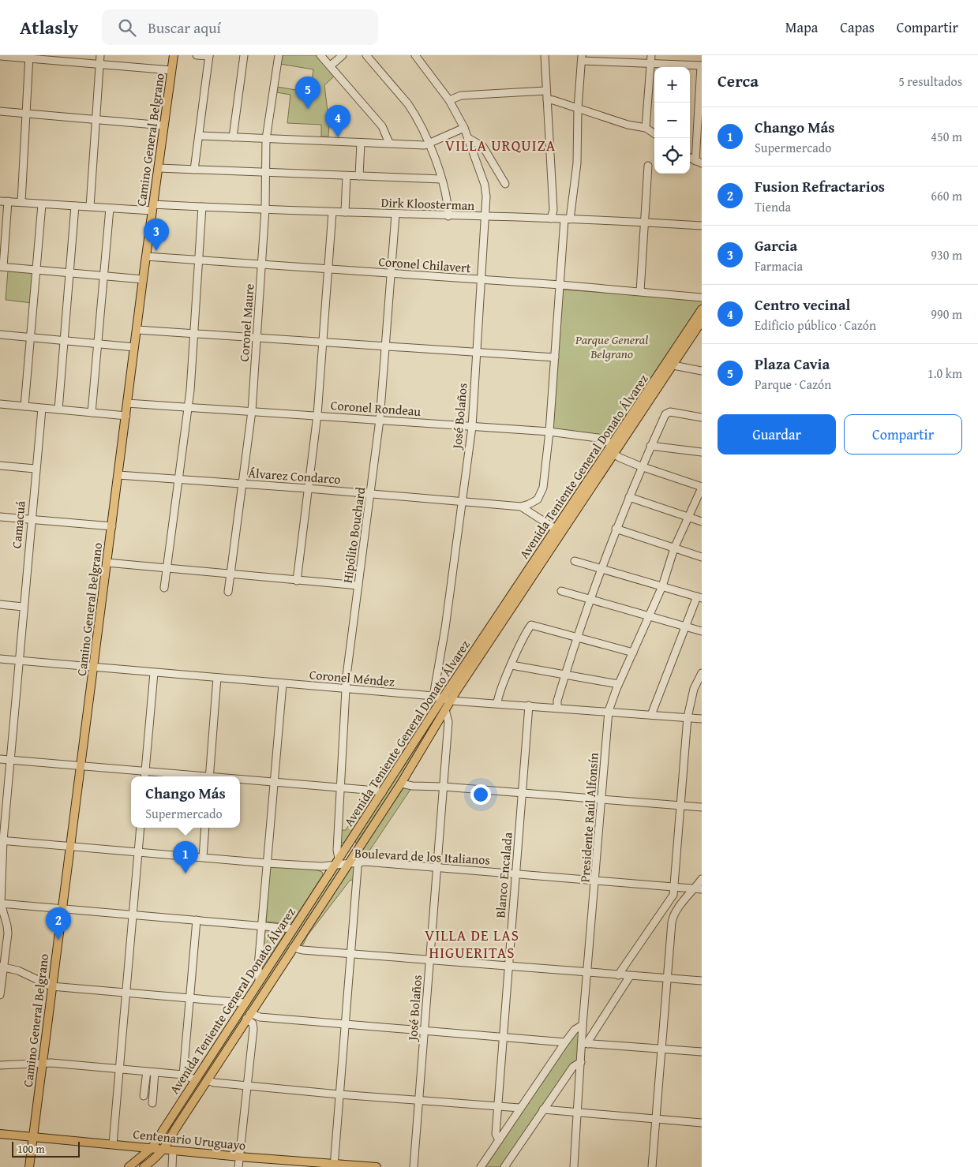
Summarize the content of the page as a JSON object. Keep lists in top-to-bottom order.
{
  "streets": {
    "main road": ["Camino General Belgrano", "Avenida Teniente General Donato Álvarez", "Centenario Uruguayo"],
    "street": [
      "Dirk Kloosterman",
      "Coronel Chilavert",
      "Coronel Maure",
      "Coronel Rondeau",
      "José Bolaños",
      "Álvarez Condarco",
      "Camacuá",
      "Hipólito Bouchard",
      "Coronel Méndez",
      "Presidente Raúl Alfonsín",
      "Boulevard de los Italianos",
      "Blanco Encalada"
    ]
  },
  "crossings": [
    ["Camino General Belgrano", "Dirk Kloosterman"],
    ["Camino General Belgrano", "Coronel Chilavert"],
    ["Camino General Belgrano", "Coronel Rondeau"],
    ["Camino General Belgrano", "Álvarez Condarco"],
    ["Camino General Belgrano", "Coronel Méndez"],
    ["Camino General Belgrano", "Boulevard de los Italianos"],
    ["Camino General Belgrano", "Centenario Uruguayo"],
    ["Dirk Kloosterman", "Coronel Maure"],
    ["Dirk Kloosterman", "José Bolaños"],
    ["Dirk Kloosterman", "Hipólito Bouchard"],
    ["Coronel Chilavert", "Coronel Maure"],
    ["Coronel Chilavert", "José Bolaños"],
    ["Coronel Chilavert", "Hipólito Bouchard"],
    ["Coronel Maure", "Coronel Rondeau"],
    ["Coronel Maure", "Álvarez Condarco"],
    ["Coronel Rondeau", "José Bolaños"],
    ["Coronel Rondeau", "Avenida Teniente General Donato Álvarez"],
    ["Coronel Rondeau", "Hipólito Bouchard"],
    ["Coronel Rondeau", "Presidente Raúl Alfonsín"],
    ["José Bolaños", "Avenida Teniente General Donato Álvarez"],
    ["José Bolaños", "Álvarez Condarco"],
    ["José Bolaños", "Coronel Méndez"],
    ["José Bolaños", "Boulevard de los Italianos"],
    ["Avenida Teniente General Donato Álvarez", "Álvarez Condarco"],
    ["Avenida Teniente General Donato Álvarez", "Hipólito Bouchard"],
    ["Avenida Teniente General Donato Álvarez", "Coronel Méndez"],
    ["Avenida Teniente General Donato Álvarez", "Boulevard de los Italianos"],
    ["Avenida Teniente General Donato Álvarez", "Centenario Uruguayo"],
    ["Álvarez Condarco", "Hipólito Bouchard"],
    ["Camacuá", "Coronel Méndez"],
    ["Camacuá", "Boulevard de los Italianos"],
    ["Hipólito Bouchard", "Coronel Méndez"],
    ["Hipólito Bouchard", "Boulevard de los Italianos"],
    ["Coronel Méndez", "Presidente Raúl Alfonsín"],
    ["Coronel Méndez", "Blanco Encalada"],
    ["Presidente Raúl Alfonsín", "Boulevard de los Italianos"],
    ["Boulevard de los Italianos", "Blanco Encalada"]
  ],
  "districts": ["VILLA URQUIZA", "VILLA DE LAS HIGUERITAS"],
  "parks": ["Parque General Belgrano"],
  "scale_bar": "100 m",
  "page": {
    "header": "Atlasly",
    "search": "Buscar aquí",
    "nav": ["Mapa", "Capas", "Compartir"],
    "heading": ["Cerca", "5 resultados"],
    "map_buttons": ["+", "−"],
    "pins": [
      "5",
      "4",
      "3",
      "1",
      "2"
    ],
    "list": [
      {
        "mark": "1",
        "name": "Chango Más",
        "note": "Supermercado",
        "value": "450 m"
      },
      {
        "mark": "2",
        "name": "Fusion Refractarios",
        "note": "Tienda",
        "value": "660 m"
      },
      {
        "mark": "3",
        "name": "Garcia",
        "note": "Farmacia",
        "value": "930 m"
      },
      {
        "mark": "4",
        "name": "Centro vecinal",
        "note": "Edificio público · Cazón",
        "value": "990 m"
      },
      {
        "mark": "5",
        "name": "Plaza Cavia",
        "note": "Parque · Cazón",
        "value": "1.0 km"
      }
    ],
    "buttons": ["Guardar", "Compartir"],
    "popup": ["Chango Más", "Supermercado"],
    "scale": "100 m"
  }
}
